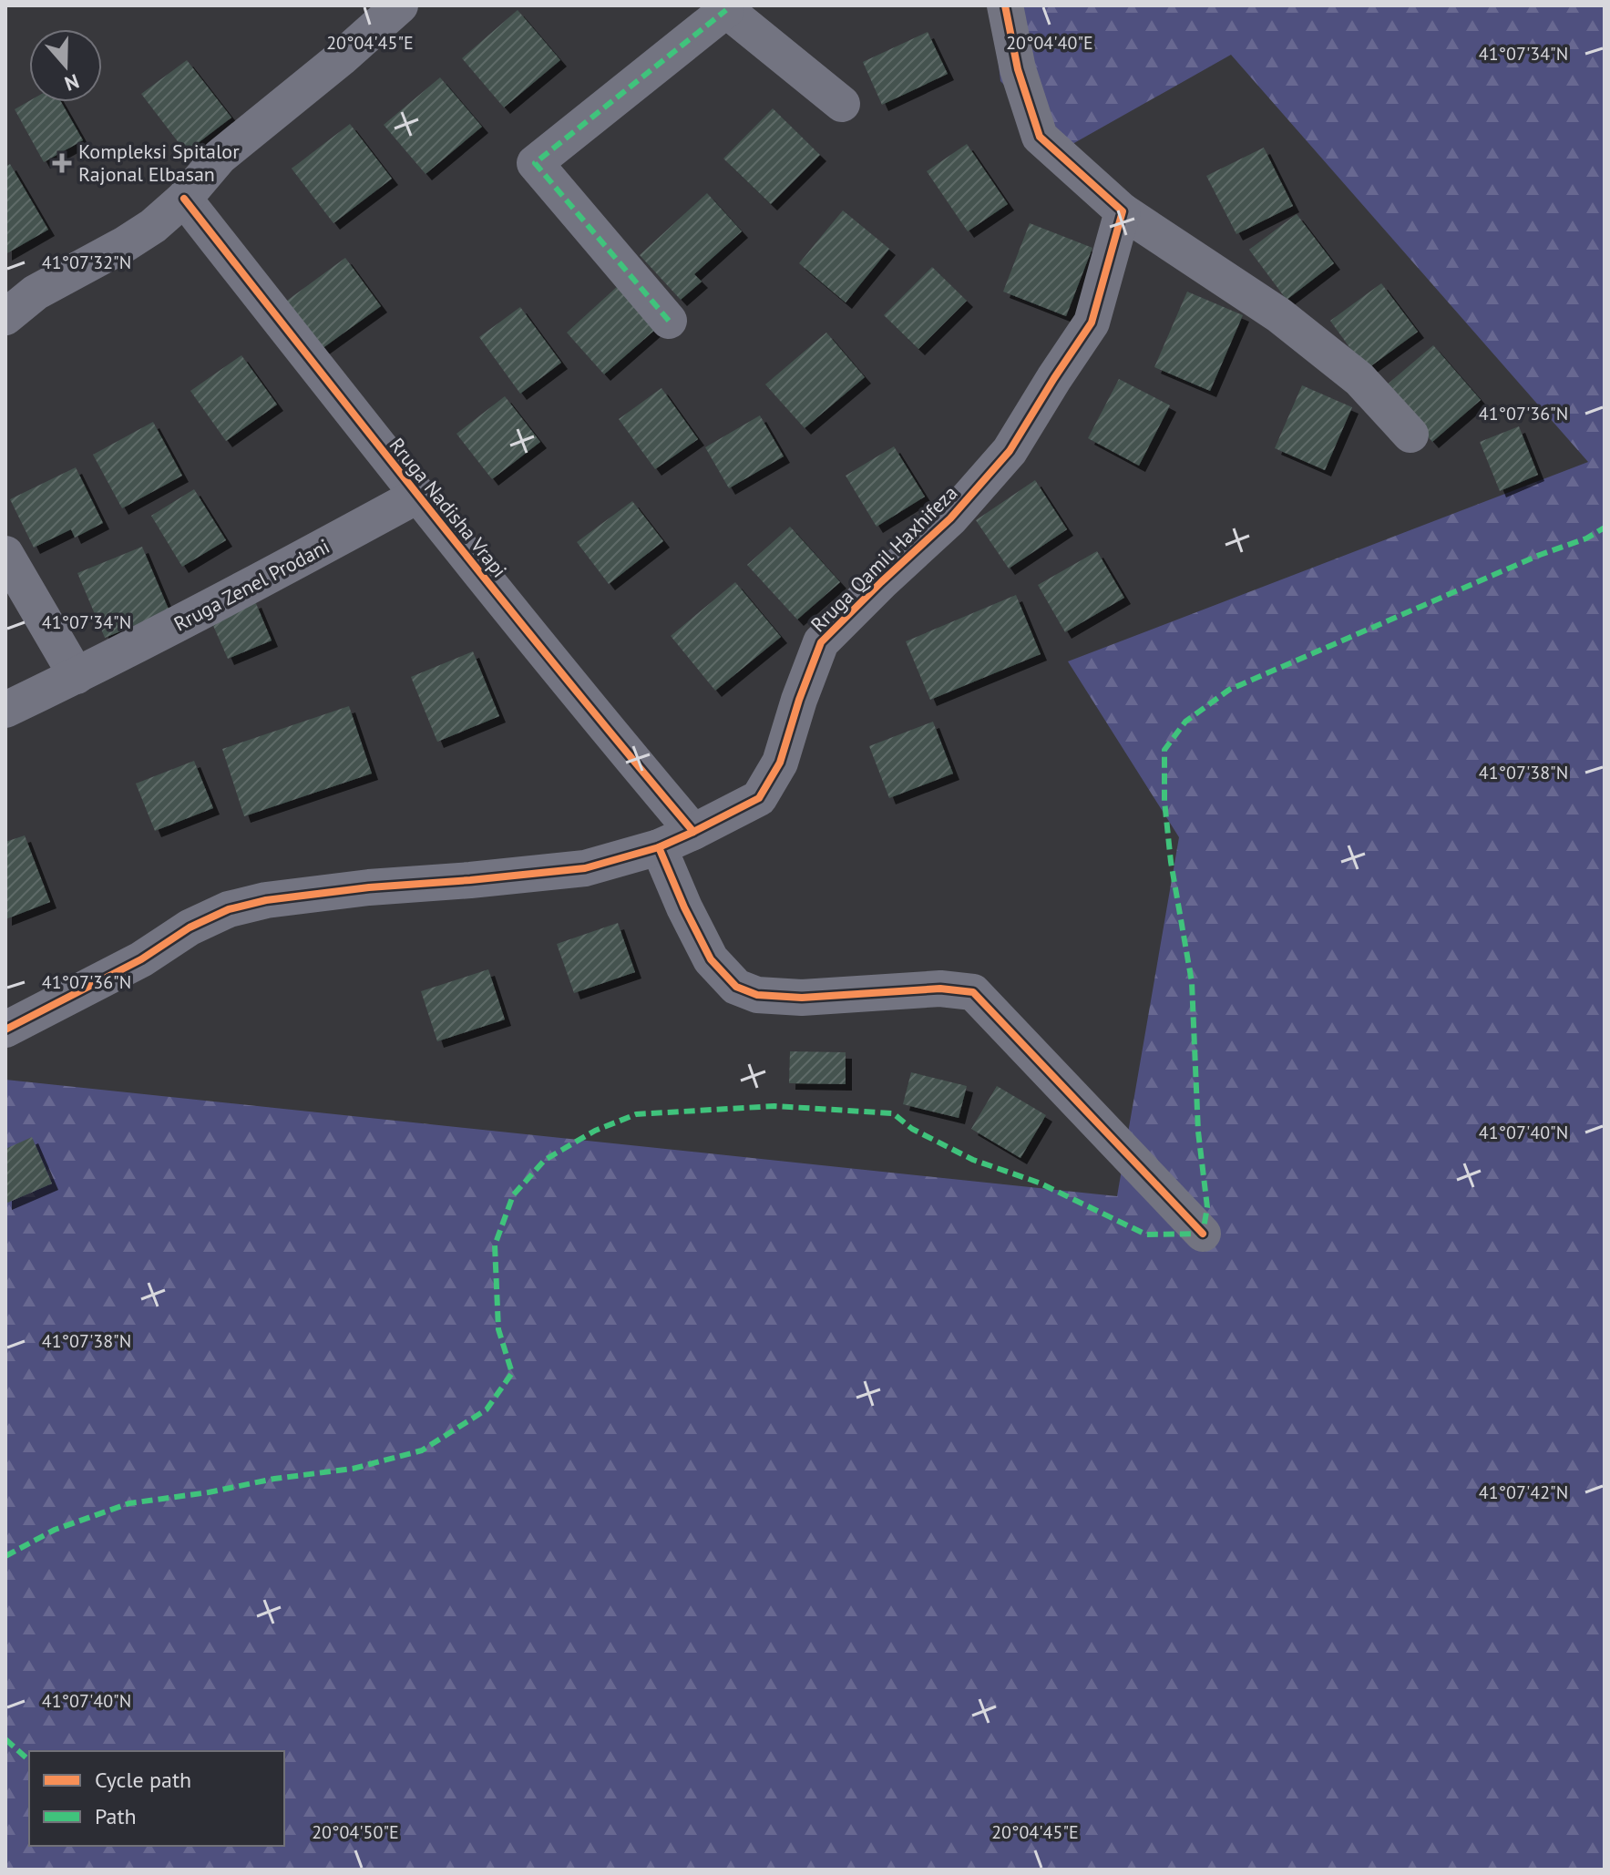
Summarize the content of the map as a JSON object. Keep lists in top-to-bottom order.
{
  "streets": {
    "street": ["Rruga Nadisha Vrapi", "Rruga Qamil Haxhifeza", "Rruga Zenel Prodani"]
  },
  "crossings": [
    ["Rruga Nadisha Vrapi", "Rruga Qamil Haxhifeza"],
    ["Rruga Nadisha Vrapi", "Rruga Zenel Prodani"]
  ],
  "places": {
    "health": ["Kompleksi Spitalor Rajonal Elbasan"]
  },
  "legend": ["Cycle path", "Path"],
  "north": "bottom",
  "coordinates": [
    "20°04'45\"E",
    "20°04'40\"E",
    "41°07'34\"N",
    "41°07'32\"N",
    "41°07'36\"N",
    "41°07'38\"N",
    "41°07'40\"N",
    "41°07'42\"N",
    "20°04'50\"E"
  ]
}
